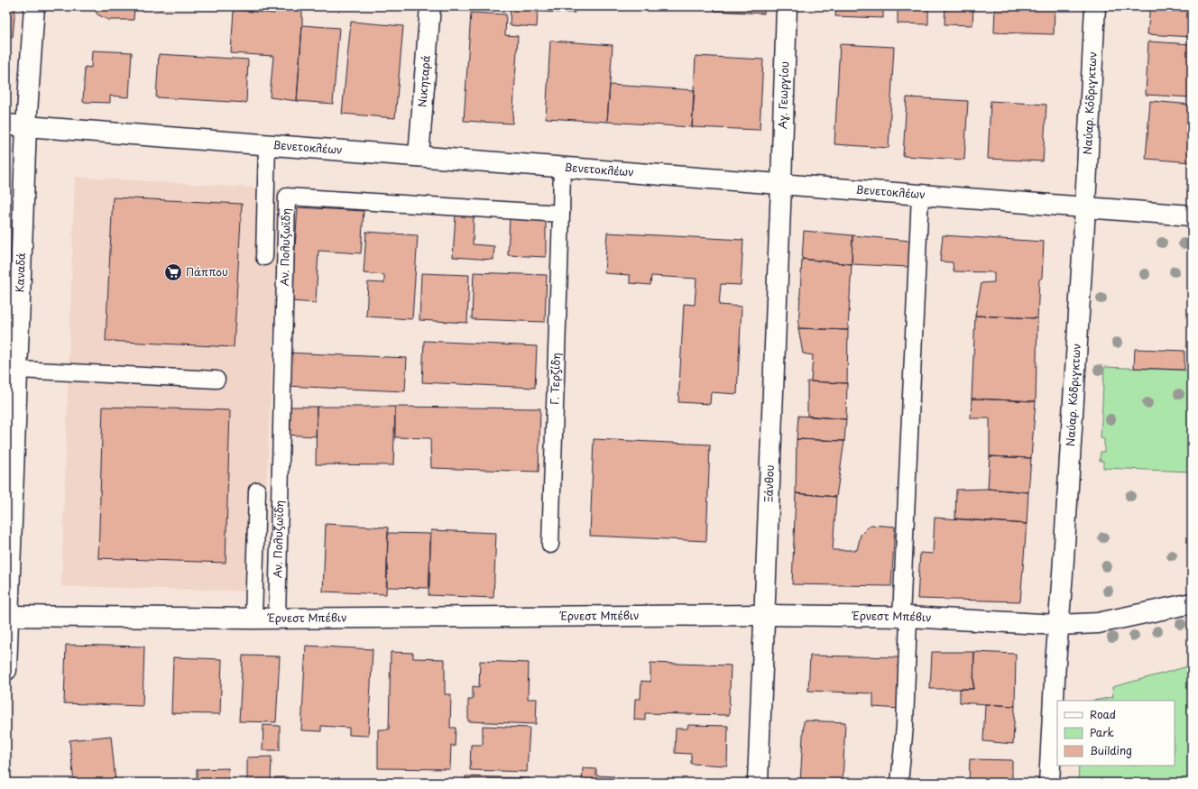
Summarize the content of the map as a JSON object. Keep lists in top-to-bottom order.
{
  "streets": {
    "street": [
      "Νικηταρά",
      "Αγ. Γεωργίου",
      "Ναύαρ. Κόδριγκτων",
      "Βενετοκλέων",
      "Καναδά",
      "Ξάνθου",
      "Έρνεστ Μπέβιν"
    ],
    "lane": ["Αν. Πολυζωϊδη", "Γ. Τερζίδη"]
  },
  "crossings": [
    ["Νικηταρά", "Βενετοκλέων"],
    ["Αγ. Γεωργίου", "Βενετοκλέων"],
    ["Αγ. Γεωργίου", "Ξάνθου"],
    ["Ναύαρ. Κόδριγκτων", "Βενετοκλέων"],
    ["Ναύαρ. Κόδριγκτων", "Έρνεστ Μπέβιν"],
    ["Βενετοκλέων", "Καναδά"],
    ["Βενετοκλέων", "Ξάνθου"],
    ["Αν. Πολυζωϊδη", "Γ. Τερζίδη"],
    ["Αν. Πολυζωϊδη", "Έρνεστ Μπέβιν"],
    ["Καναδά", "Έρνεστ Μπέβιν"],
    ["Ξάνθου", "Έρνεστ Μπέβιν"]
  ],
  "places": {
    "supermarket": ["Πάππου"]
  },
  "legend": ["Road", "Park", "Building"]
}
